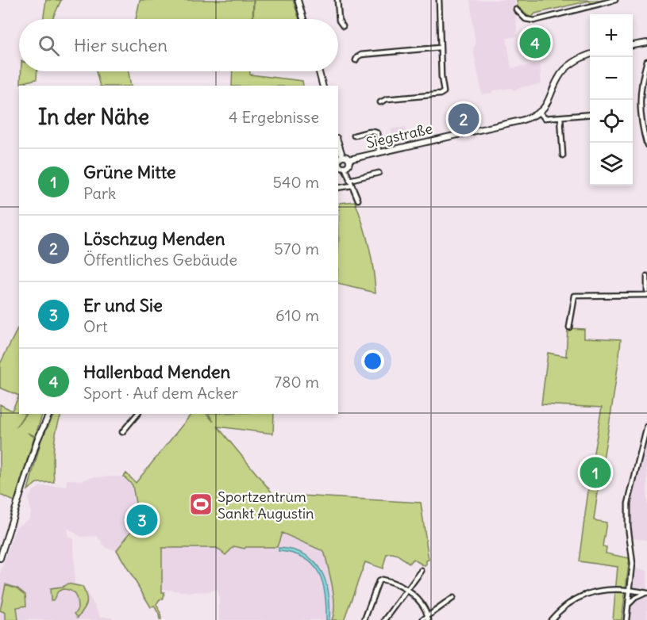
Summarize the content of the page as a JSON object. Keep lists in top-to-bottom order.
{
  "streets": {
    "main road": ["Siegstraße"]
  },
  "places": {
    "sports": ["Sportzentrum Sankt Augustin"]
  },
  "page": {
    "map_buttons": ["+", "−"],
    "search": "Hier suchen",
    "pins": [
      "4",
      "2",
      "1",
      "3"
    ],
    "heading": ["In der Nähe", "4 Ergebnisse"],
    "list": [
      {
        "mark": "1",
        "name": "Grüne Mitte",
        "note": "Park",
        "value": "540 m"
      },
      {
        "mark": "2",
        "name": "Löschzug Menden",
        "note": "Öffentliches Gebäude",
        "value": "570 m"
      },
      {
        "mark": "3",
        "name": "Er und Sie",
        "note": "Ort",
        "value": "610 m"
      },
      {
        "mark": "4",
        "name": "Hallenbad Menden",
        "note": "Sport · Auf dem Acker",
        "value": "780 m"
      }
    ]
  }
}
